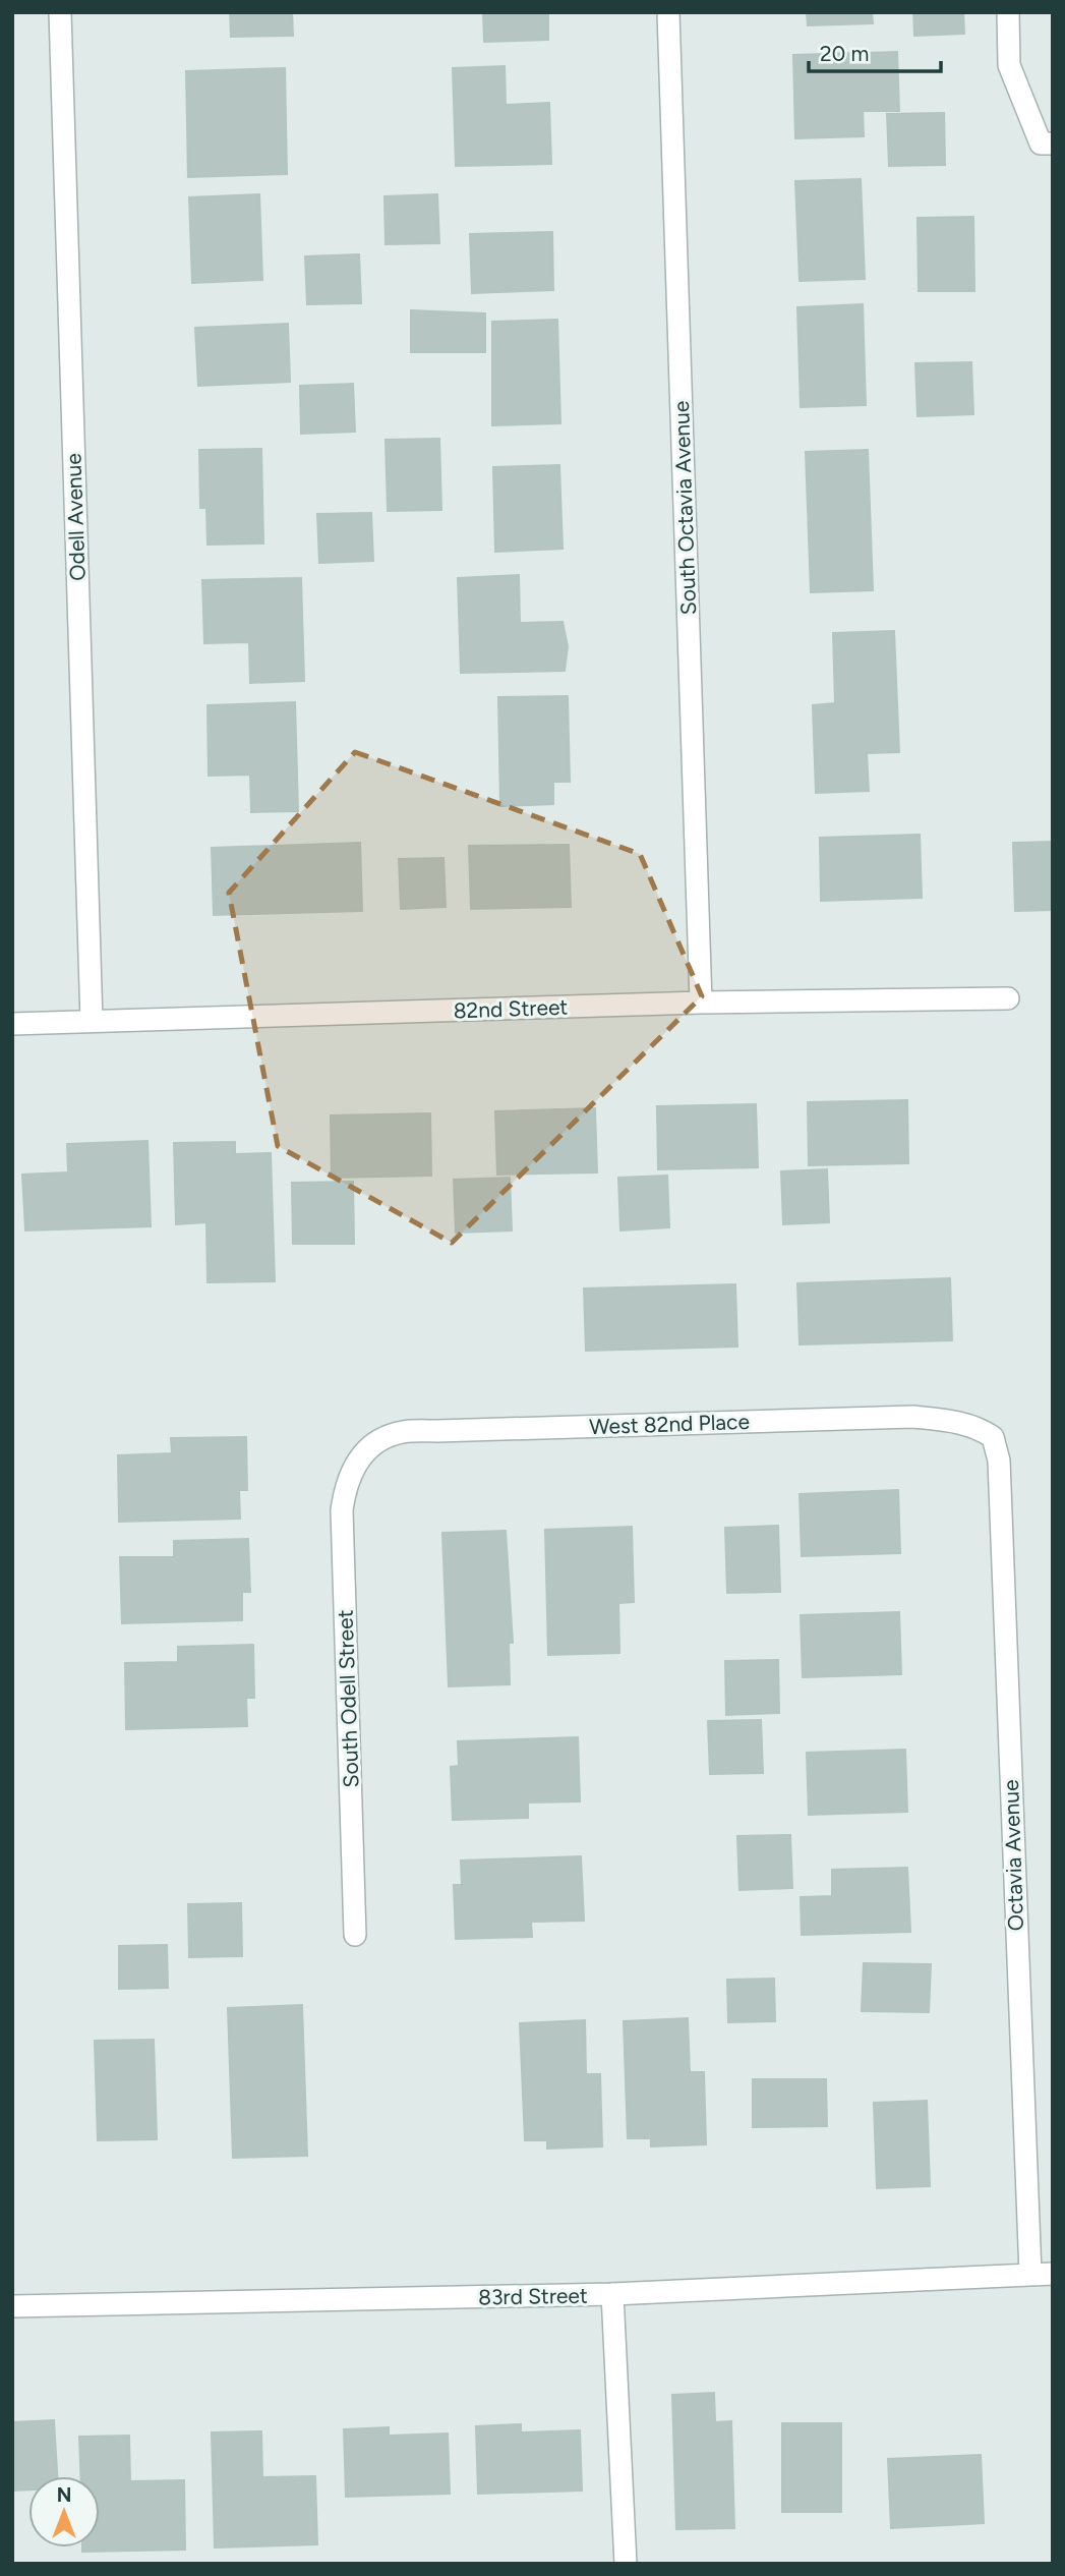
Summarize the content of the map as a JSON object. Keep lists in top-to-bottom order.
{
  "streets": {
    "street": [
      "South Octavia Avenue",
      "Odell Avenue",
      "82nd Street",
      "West 82nd Place",
      "South Odell Street",
      "Octavia Avenue",
      "83rd Street"
    ]
  },
  "crossings": [
    ["South Octavia Avenue", "82nd Street"],
    ["Odell Avenue", "82nd Street"],
    ["West 82nd Place", "South Odell Street"],
    ["West 82nd Place", "Octavia Avenue"],
    ["Octavia Avenue", "83rd Street"]
  ],
  "scale_bar": "20 m",
  "north": "top"
}
